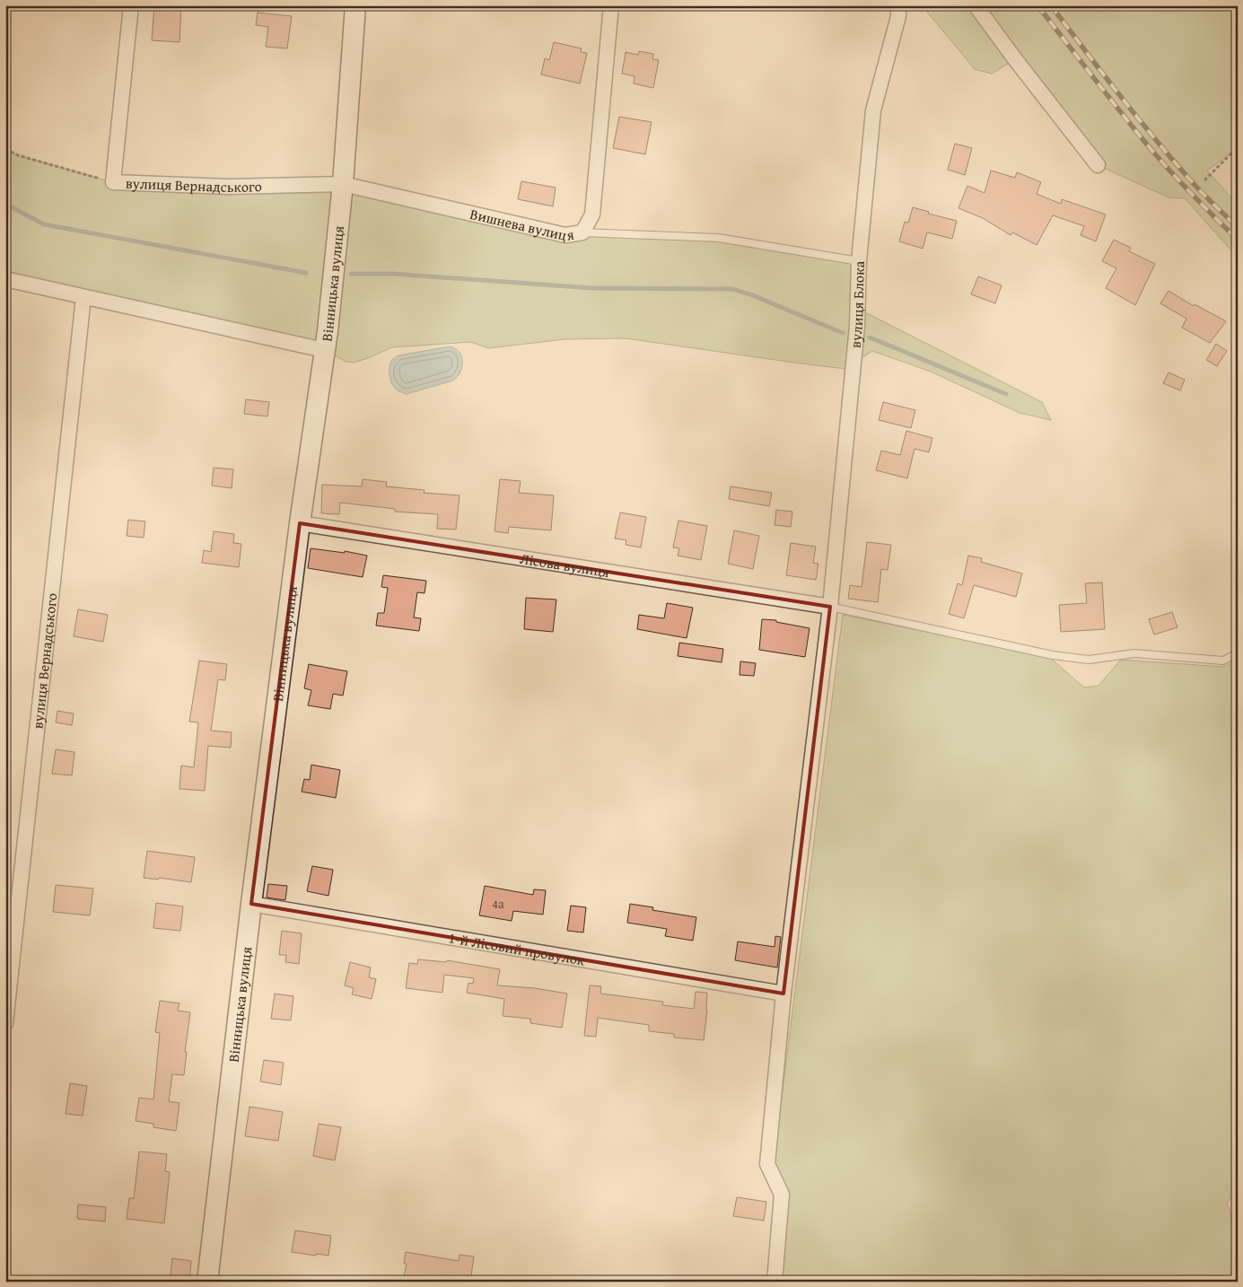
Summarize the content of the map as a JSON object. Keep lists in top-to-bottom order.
{
  "streets": {
    "street": [
      "вулиця Вернадського",
      "Вишнева вулиця",
      "Вінницька вулиця",
      "вулиця Блока",
      "Лісова вулиця",
      "1-й Лісовий провулок"
    ]
  },
  "crossings": [
    ["вулиця Вернадського", "Вишнева вулиця"],
    ["вулиця Вернадського", "Вінницька вулиця"],
    ["Вишнева вулиця", "Вінницька вулиця"],
    ["Вінницька вулиця", "Лісова вулиця"],
    ["Вінницька вулиця", "1-й Лісовий провулок"],
    ["вулиця Блока", "Лісова вулиця"],
    ["вулиця Блока", "1-й Лісовий провулок"]
  ],
  "house_numbers": ["4а"]
}
